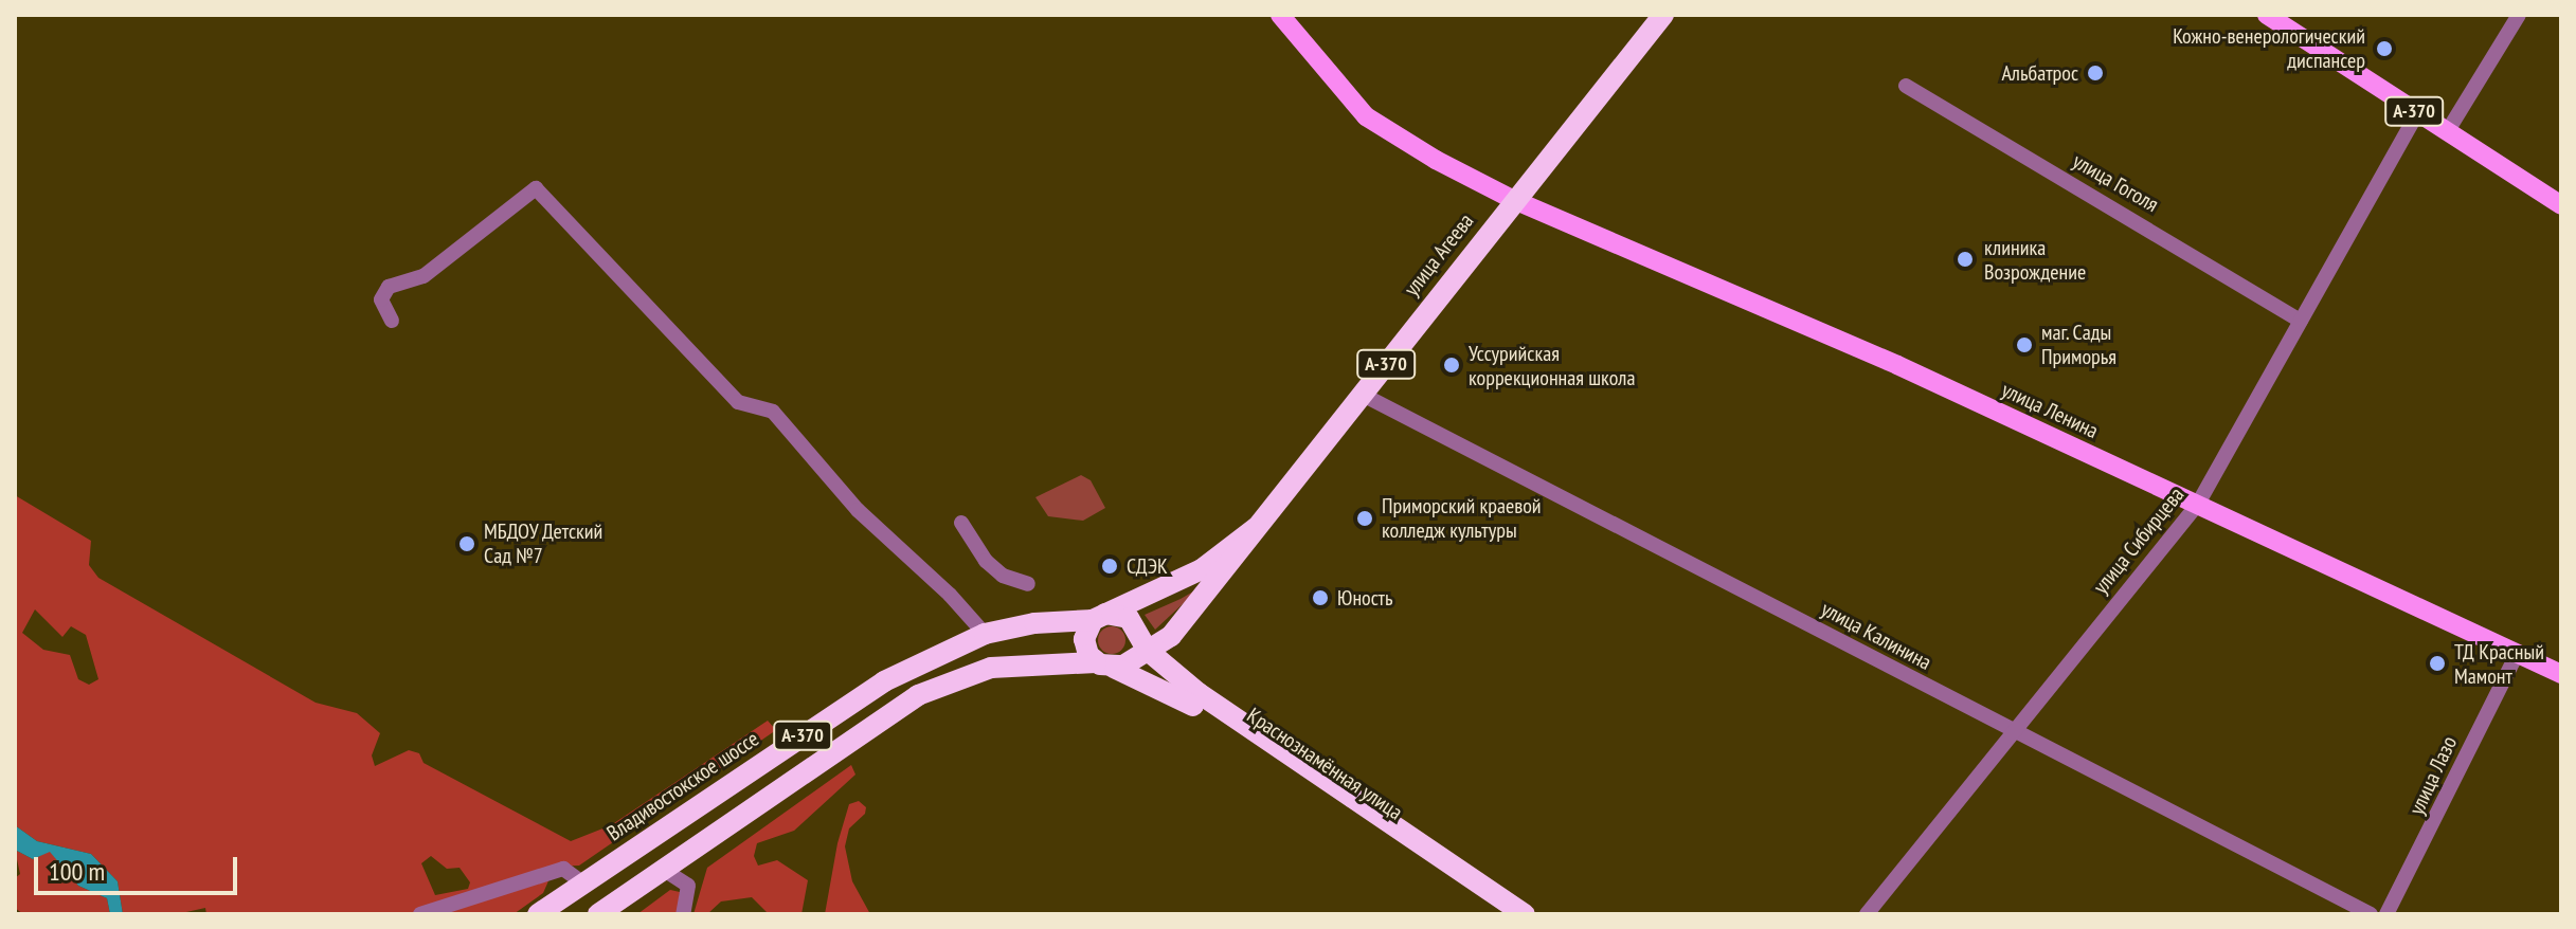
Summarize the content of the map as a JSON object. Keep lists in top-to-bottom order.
{
  "streets": {
    "highway": [
      "А-370",
      "улица Агеева",
      "Краснознамённая улица",
      "Владивостокское шоссе"
    ],
    "main road": ["улица Ленина"],
    "street": [
      "улица Гоголя",
      "улица Сибирцева",
      "улица Калинина",
      "улица Лазо"
    ]
  },
  "crossings": [
    ["А-370", "улица Агеева"],
    ["А-370", "улица Сибирцева"],
    ["А-370", "Краснознамённая улица"],
    ["улица Гоголя", "улица Сибирцева"],
    ["улица Агеева", "улица Ленина"],
    ["улица Агеева", "улица Калинина"],
    ["улица Агеева", "Краснознамённая улица"],
    ["улица Агеева", "Владивостокское шоссе"],
    ["улица Ленина", "улица Сибирцева"],
    ["улица Ленина", "улица Лазо"],
    ["улица Сибирцева", "улица Калинина"],
    ["Краснознамённая улица", "Владивостокское шоссе"]
  ],
  "places": [
    "Кожно-венерологический диспансер",
    "Альбатрос",
    "клиника Возрождение",
    "маг. Сады Приморья",
    "Уссурийская коррекционная школа",
    "Приморский краевой колледж культуры",
    "МБДОУ Детский Сад №7",
    "СДЭК",
    "Юность",
    "ТД Красный Мамонт"
  ],
  "scale_bar": "100 m"
}
